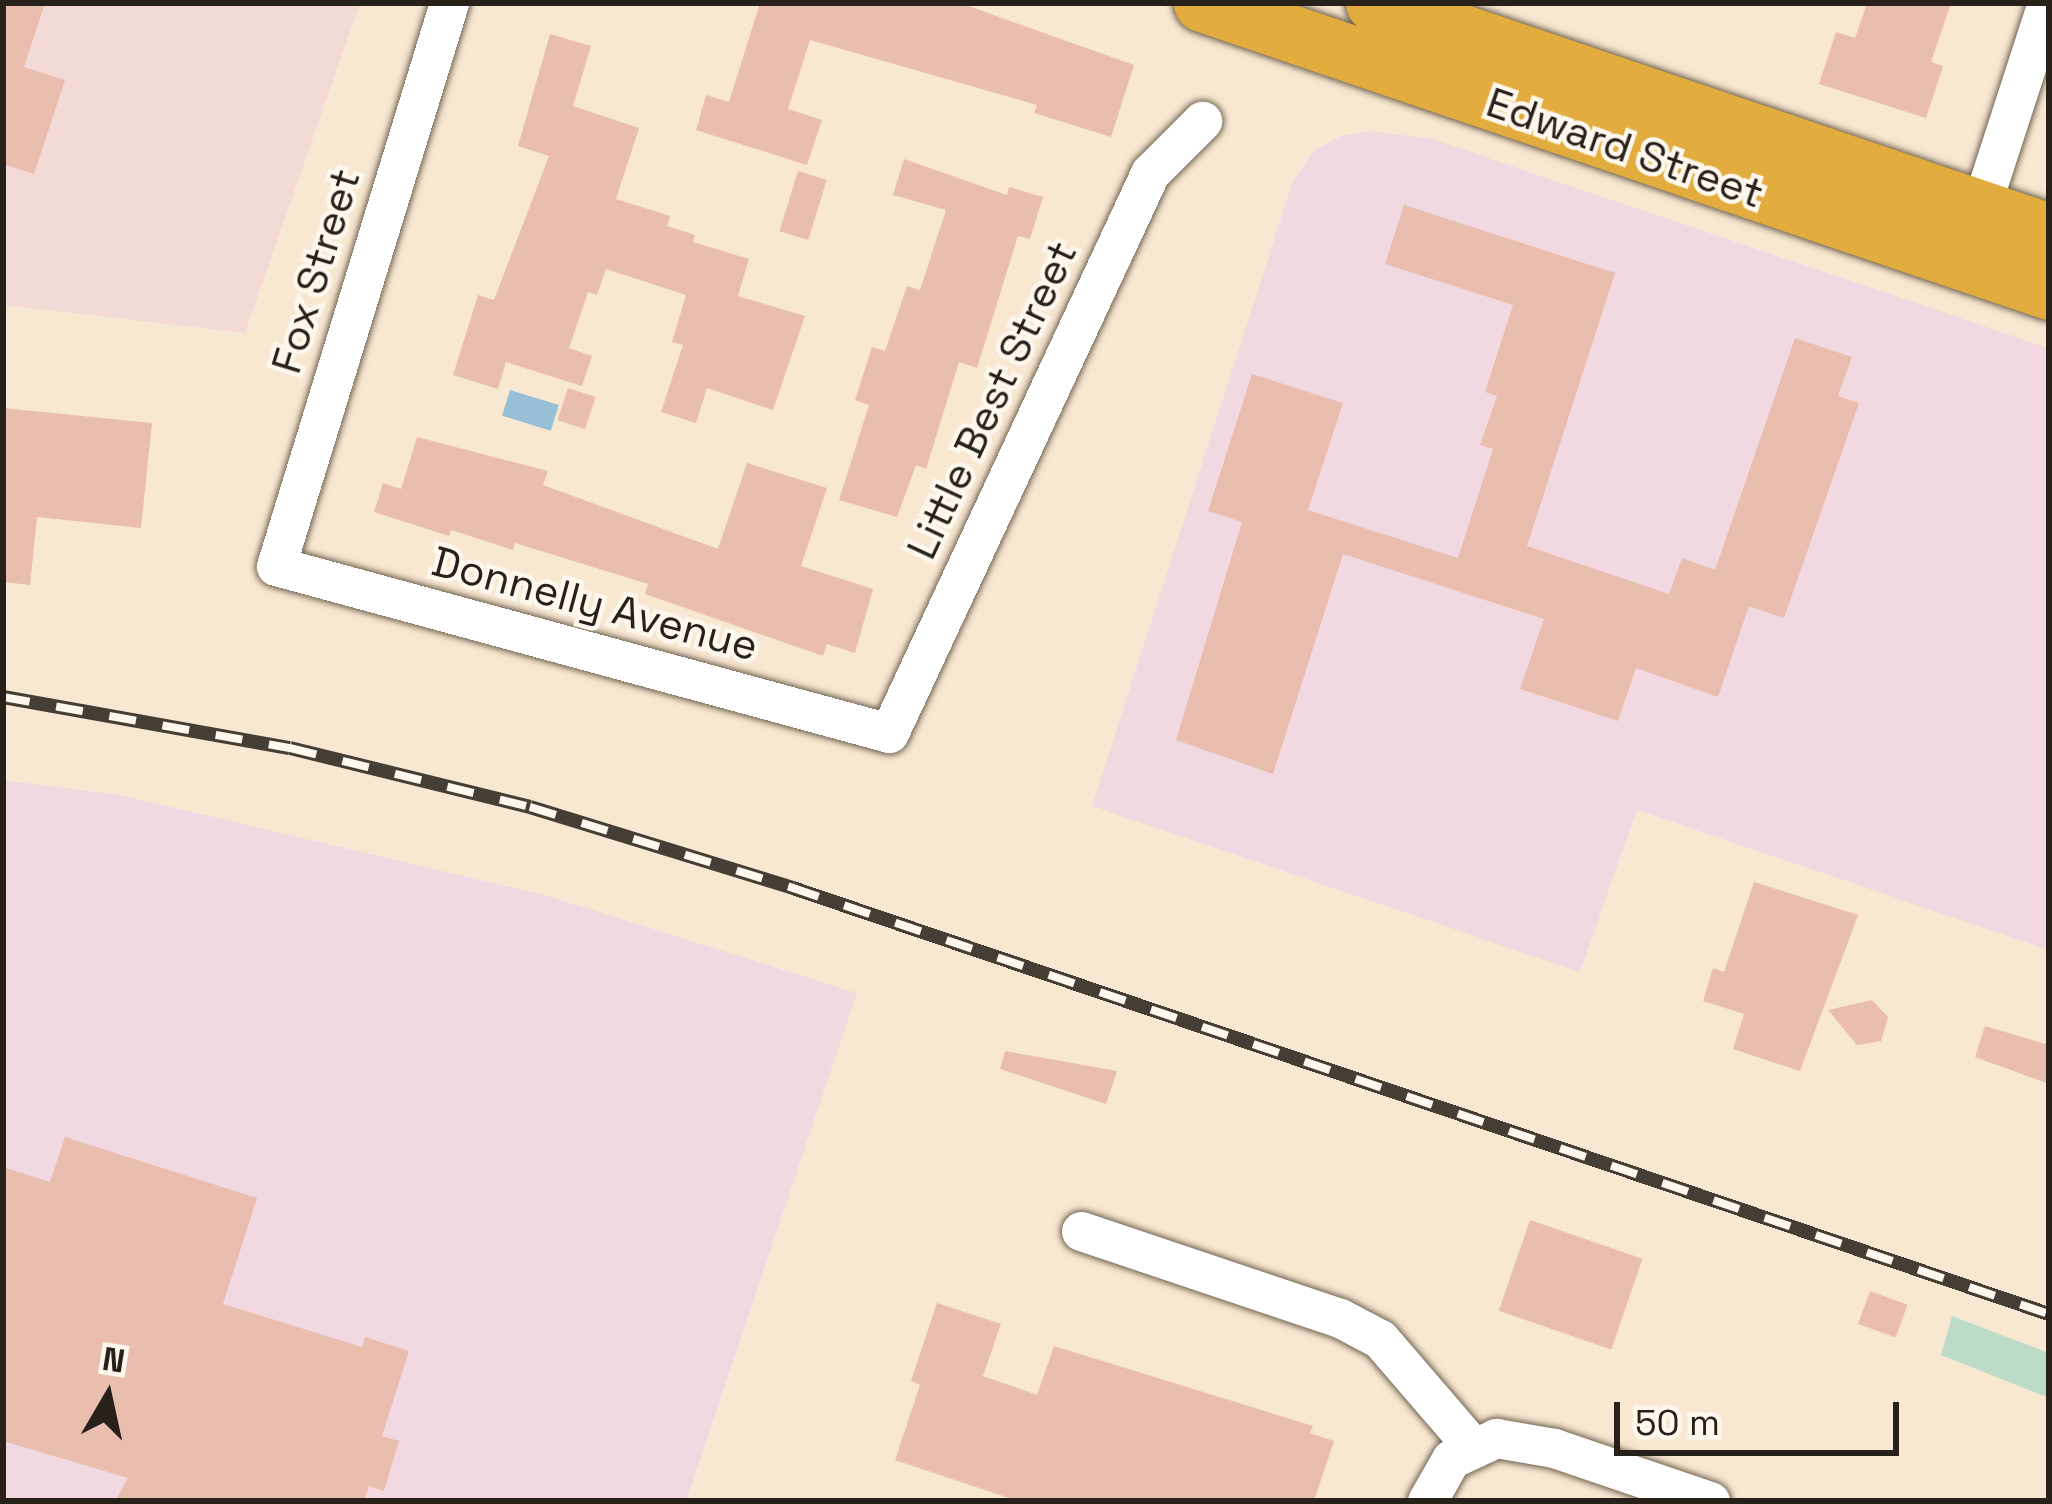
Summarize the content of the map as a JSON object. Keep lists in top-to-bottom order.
{
  "streets": {
    "highway": ["Edward Street"],
    "street": ["Fox Street", "Little Best Street", "Donnelly Avenue"]
  },
  "crossings": [
    ["Fox Street", "Donnelly Avenue"],
    ["Little Best Street", "Donnelly Avenue"]
  ],
  "scale_bar": "50 m",
  "north": "top"
}
